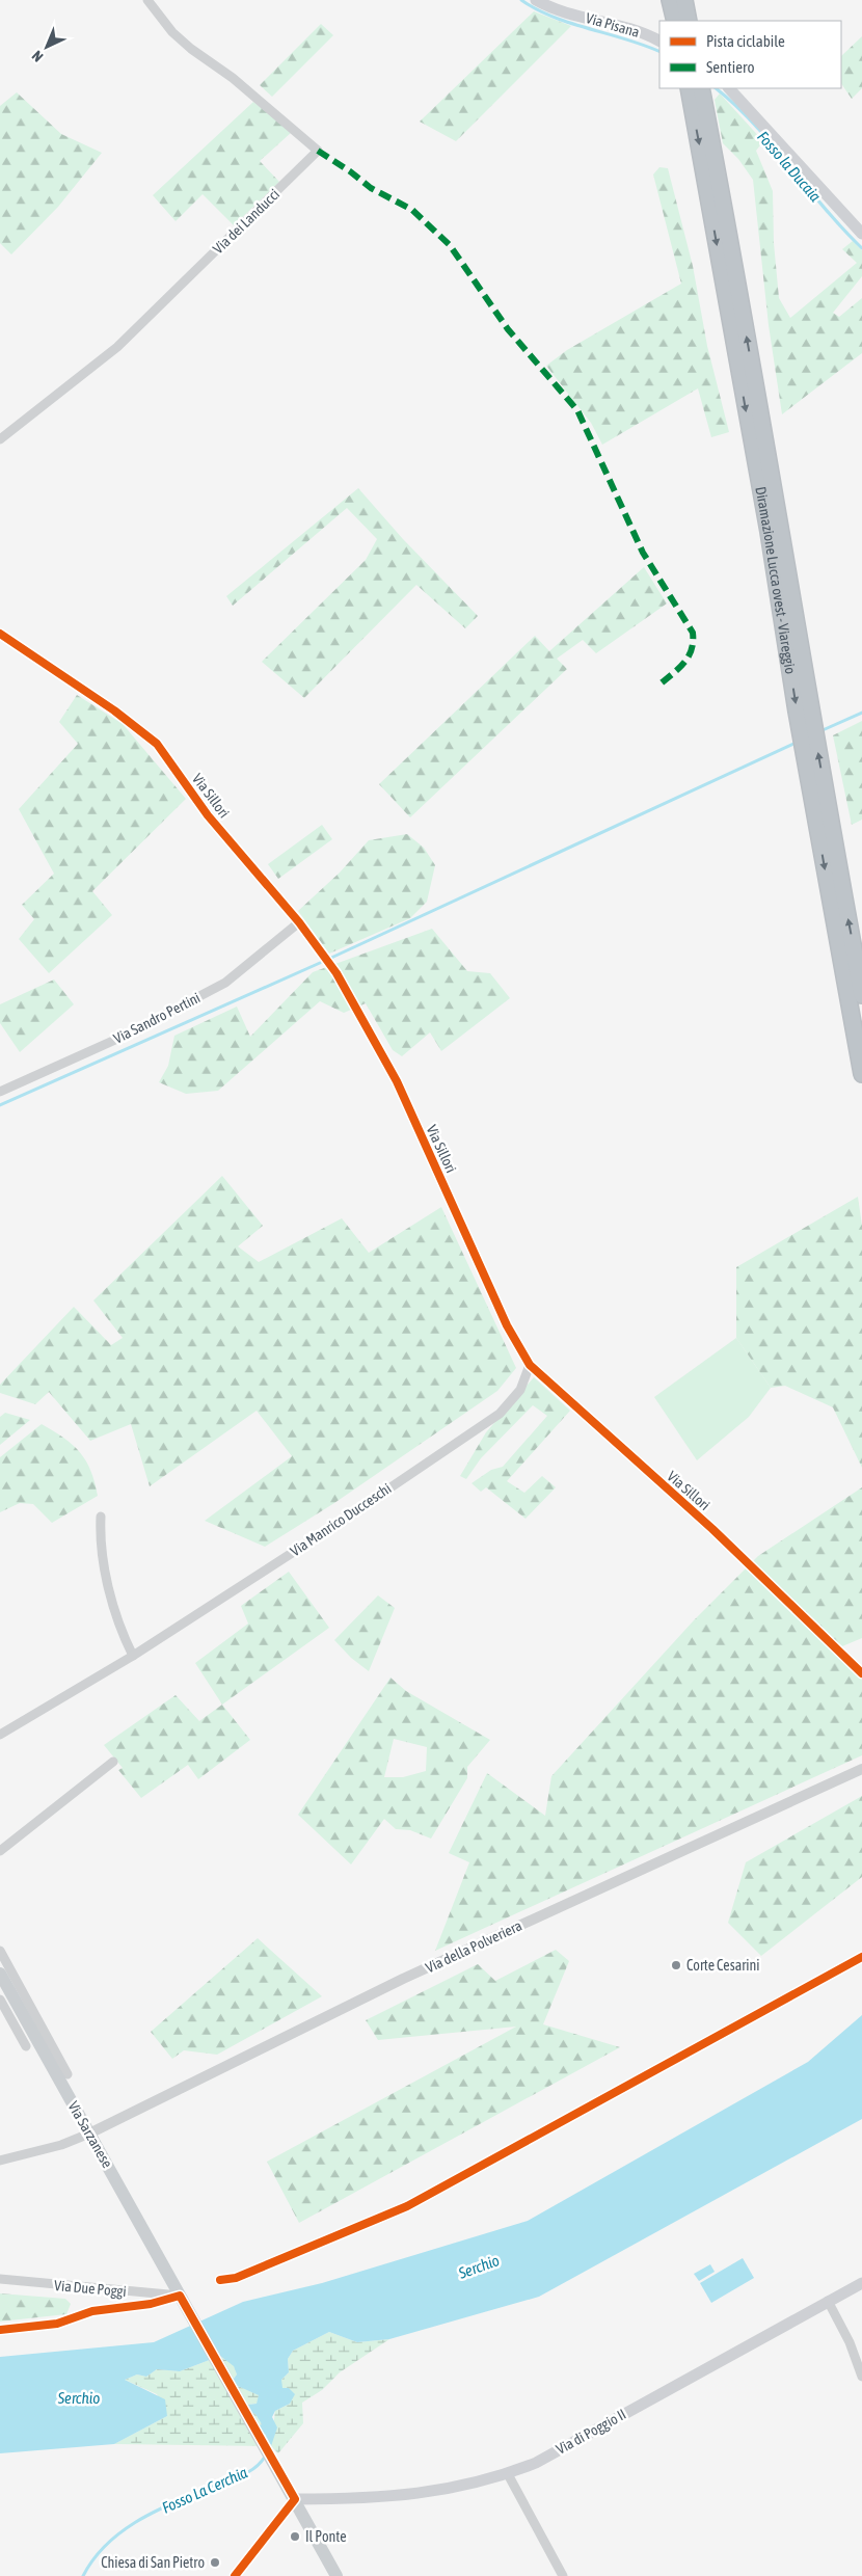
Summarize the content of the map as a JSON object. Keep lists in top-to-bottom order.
{
  "streets": {
    "highway": ["Diramazione Lucca ovest - Viareggio"],
    "main road": ["Via Pisana", "Via Sarzanese", "Via di Poggio II"],
    "street": [
      "Via dei Landucci",
      "Via Sillori",
      "Via Sandro Pertini",
      "Via Manrico Ducceschi",
      "Via della Polveriera",
      "Via Due Poggi"
    ]
  },
  "crossings": [
    ["Via Sillori", "Via Sandro Pertini"],
    ["Via Sillori", "Via Manrico Ducceschi"],
    ["Via della Polveriera", "Via Sarzanese"],
    ["Via Sarzanese", "Via Due Poggi"],
    ["Via Sarzanese", "Via di Poggio II"]
  ],
  "water": ["Fosso la Ducaia", "Serchio", "Fosso La Cerchia"],
  "places": ["Corte Cesarini", "Il Ponte", "Chiesa di San Pietro"],
  "legend": ["Pista ciclabile", "Sentiero"],
  "north": "bottom left"
}
